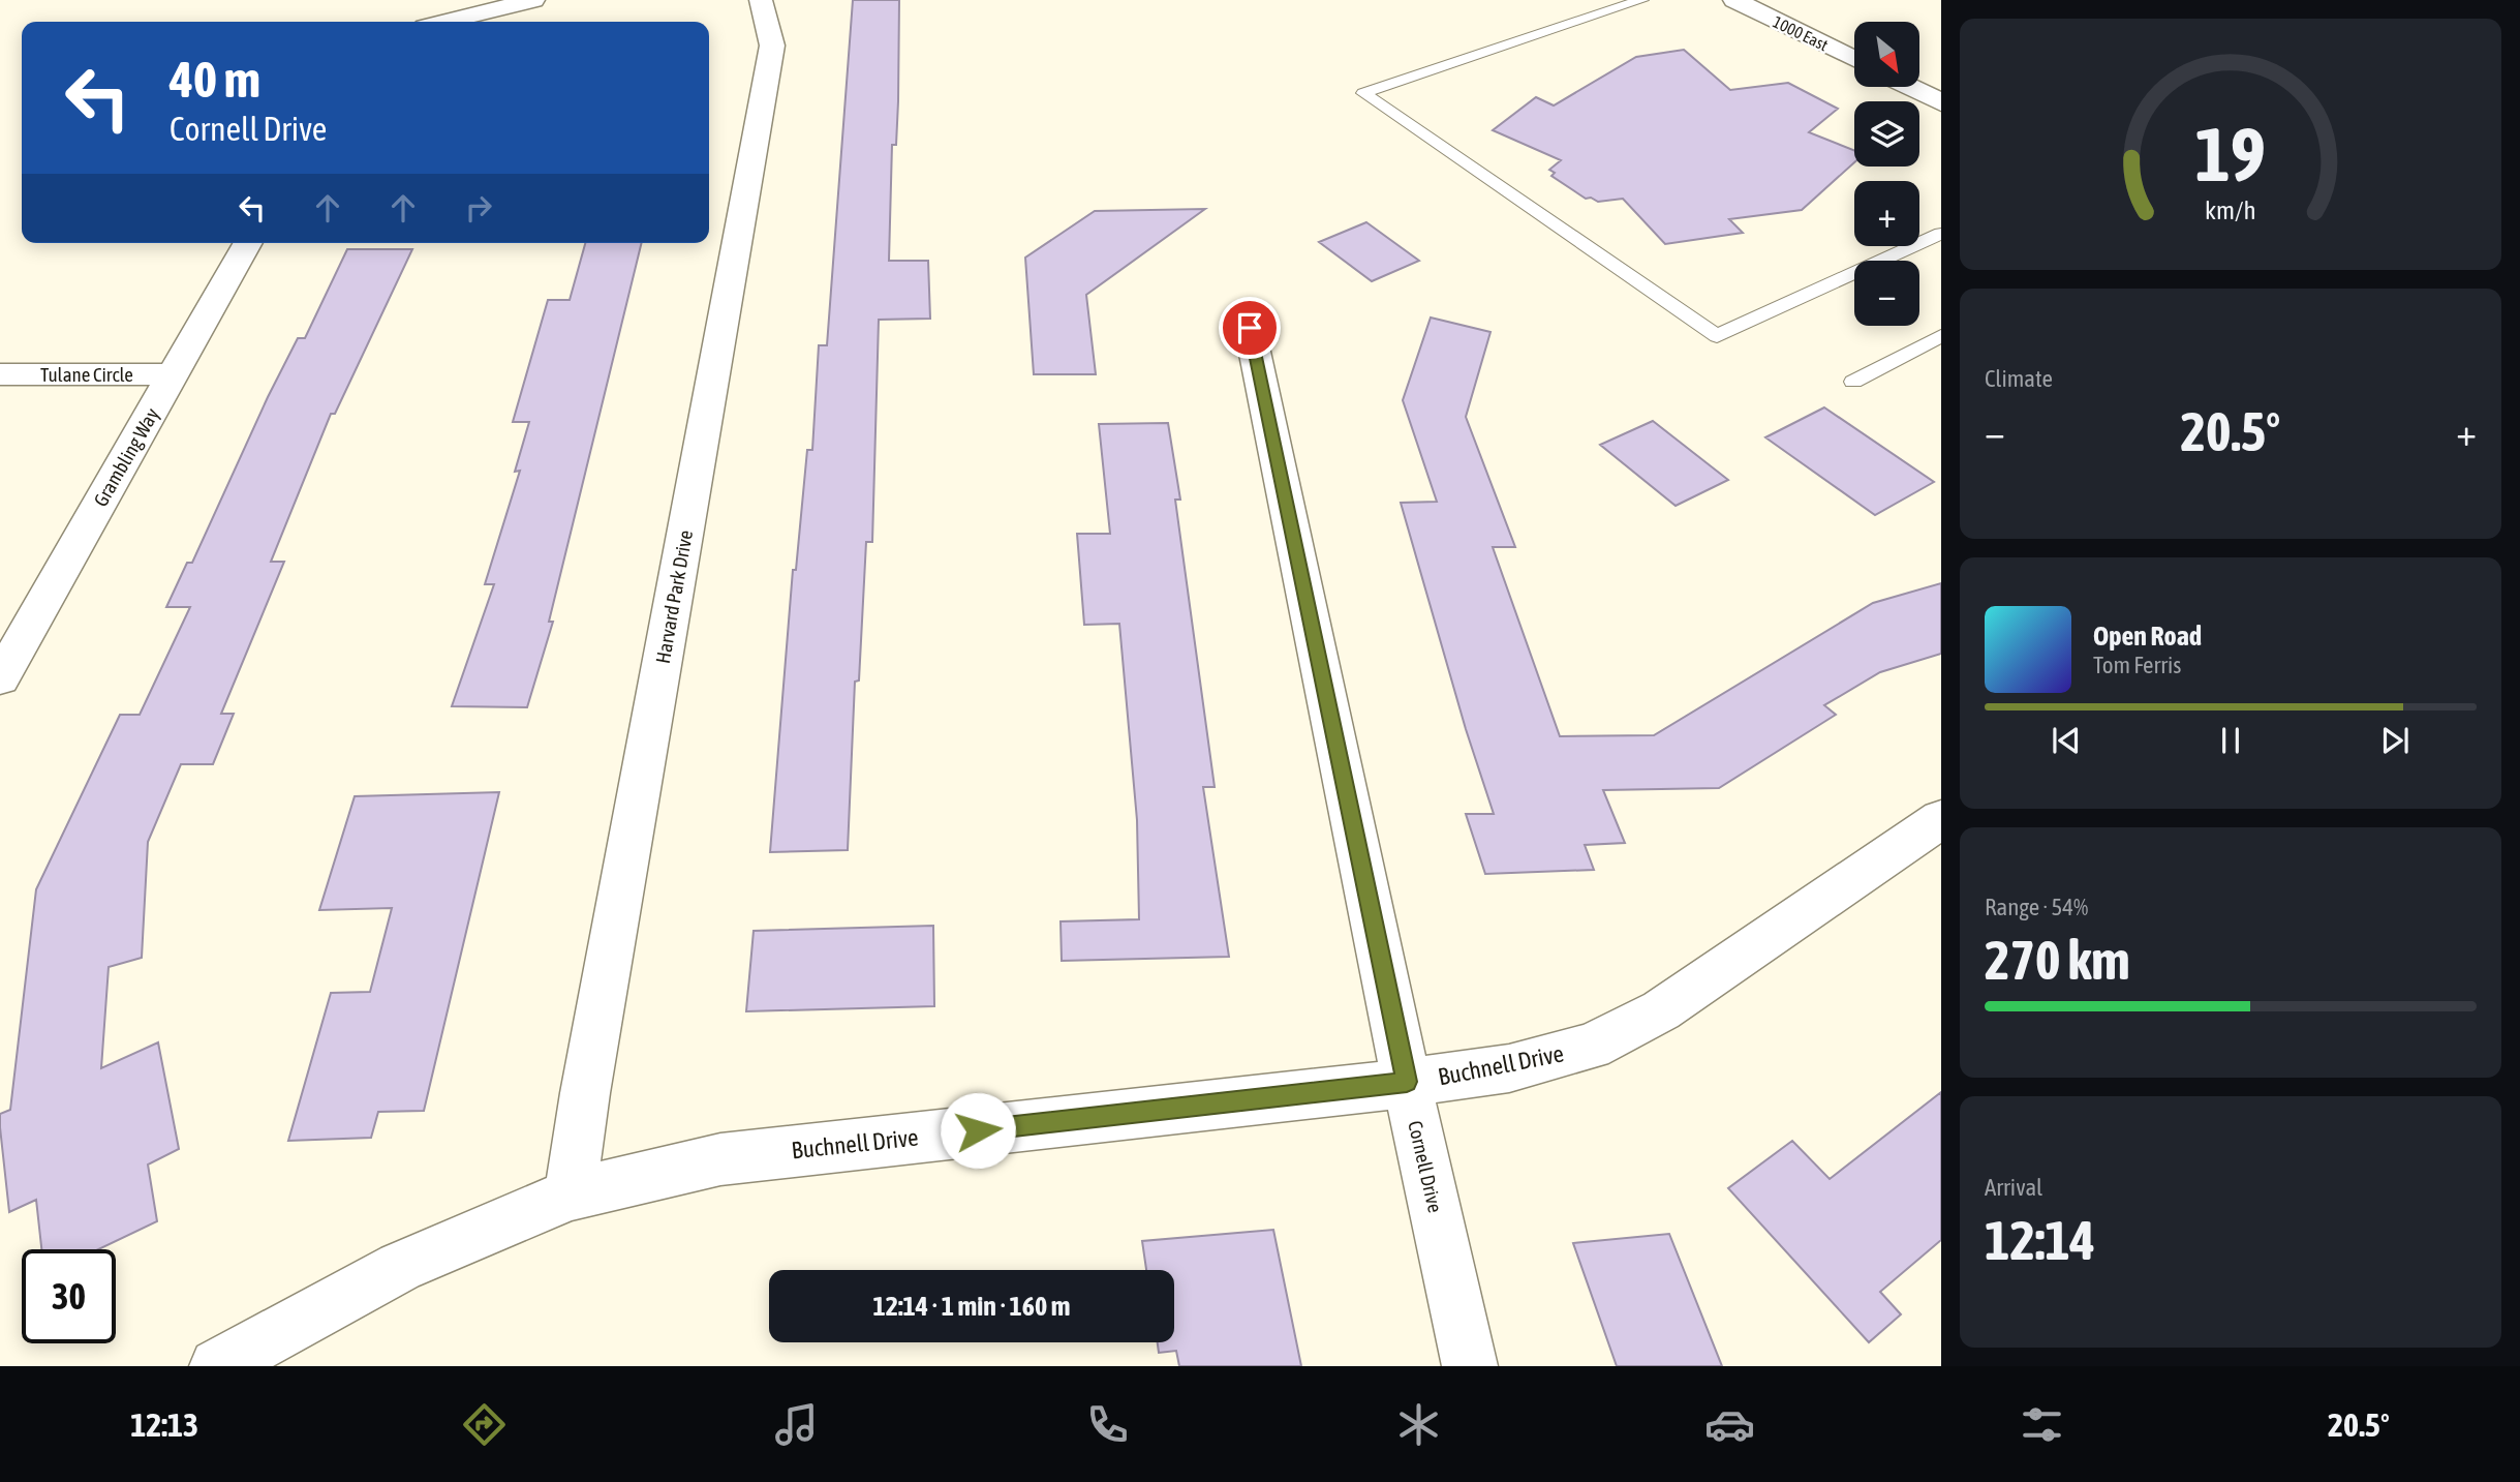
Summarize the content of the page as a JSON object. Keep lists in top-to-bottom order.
{
  "streets": {
    "street": [
      "1000 East",
      "Tulane Circle",
      "Grambling Way",
      "Harvard Park Drive",
      "Buchnell Drive",
      "Cornell Drive"
    ]
  },
  "crossings": [
    ["Tulane Circle", "Grambling Way"],
    ["Harvard Park Drive", "Buchnell Drive"],
    ["Buchnell Drive", "Cornell Drive"]
  ],
  "north": "bottom right",
  "page": {
    "map_buttons": ["+", "−"],
    "turn": ["40 m", "Cornell Drive"],
    "tile": [
      "Climate",
      ["Range · 54%", "270 km"],
      ["Arrival", "12:14"]
    ],
    "heat": ["−", "20.5°", "+"],
    "song": ["Open Road", "Tom Ferris"],
    "limit": "30",
    "trip": "12:14 · 1 min · 160 m",
    "tabs": ["12:13", "20.5°"],
    "gauge": ["19", "km/h"]
  }
}
